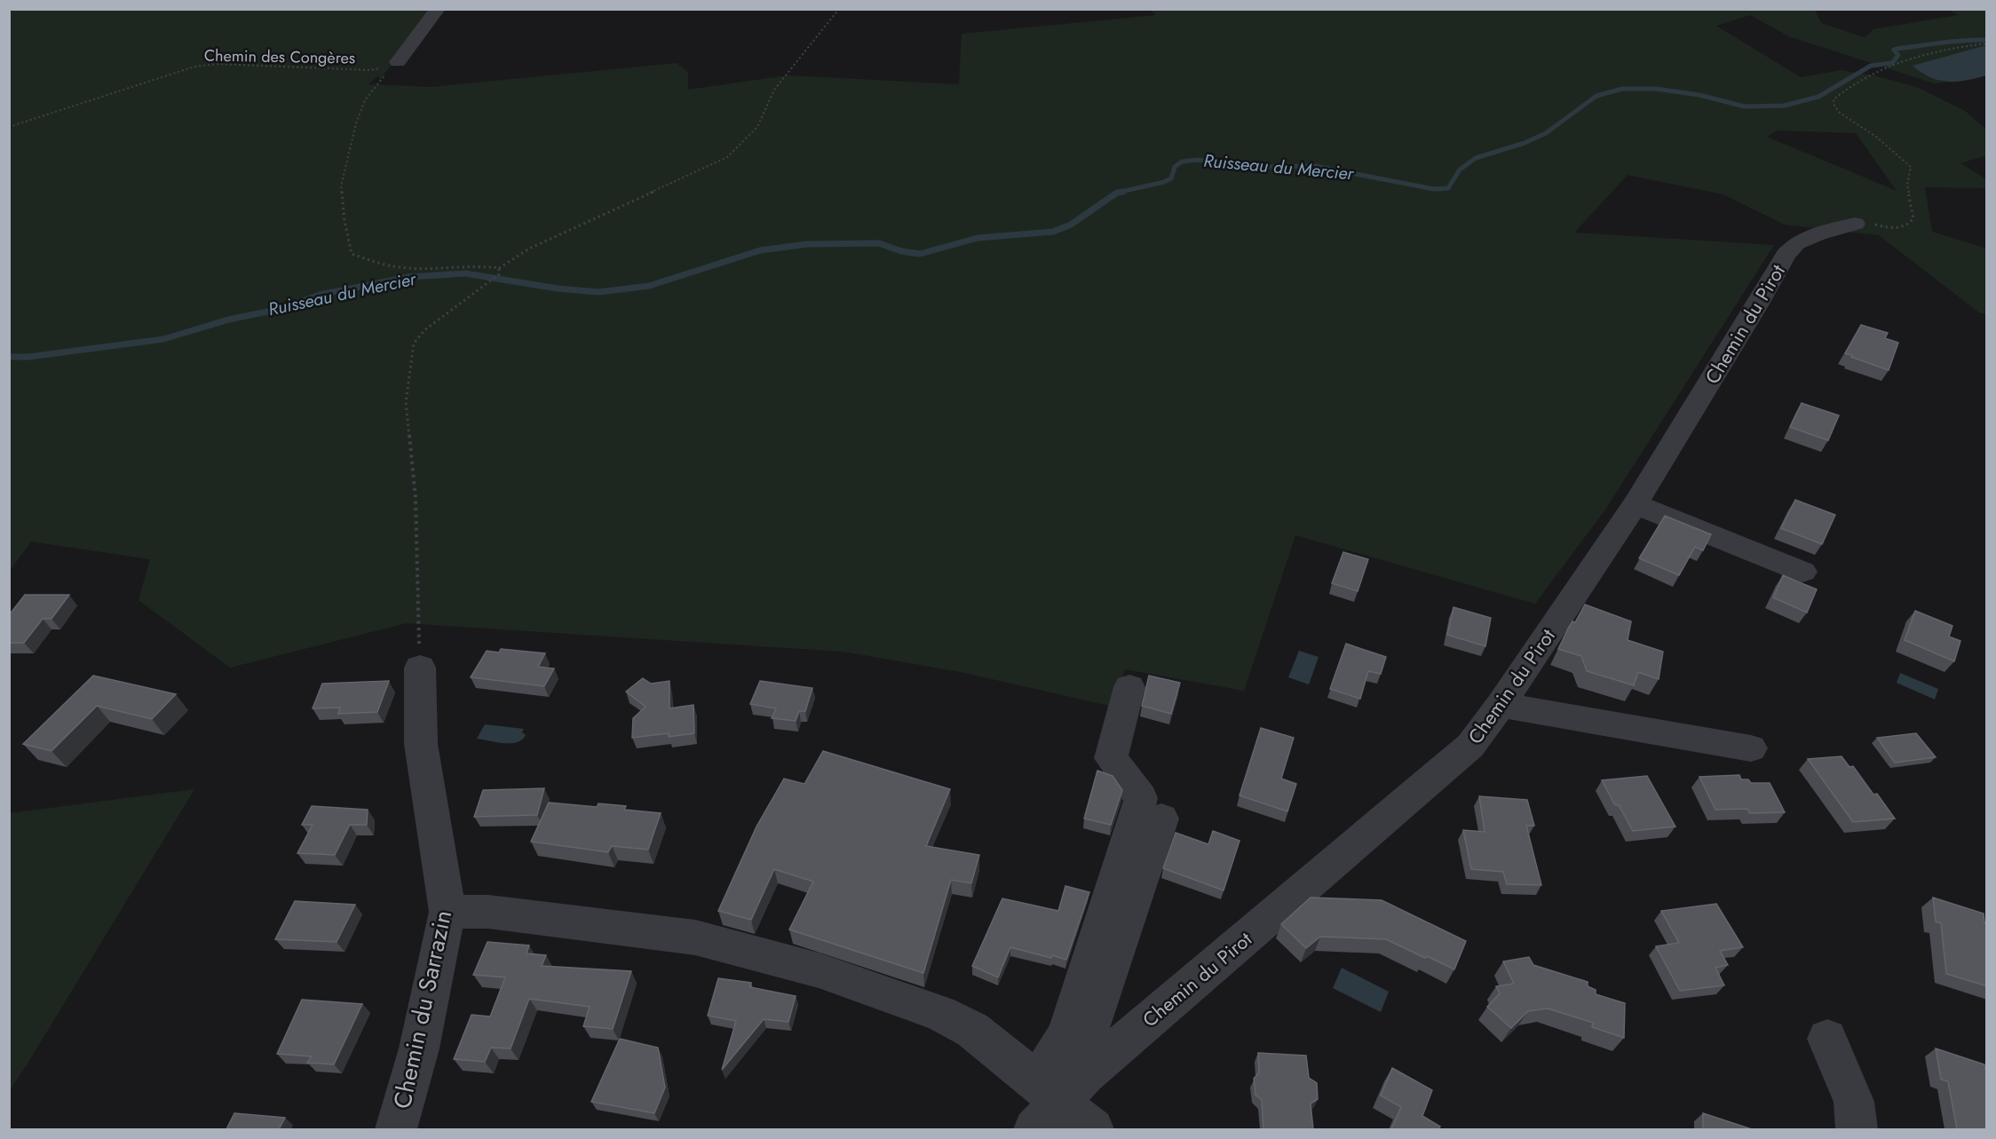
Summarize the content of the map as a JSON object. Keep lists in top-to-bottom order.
{
  "streets": {
    "street": ["Chemin du Pirot", "Chemin du Sarrazin"],
    "path": ["Chemin des Congères"]
  },
  "water": ["Ruisseau du Mercier"]
}
